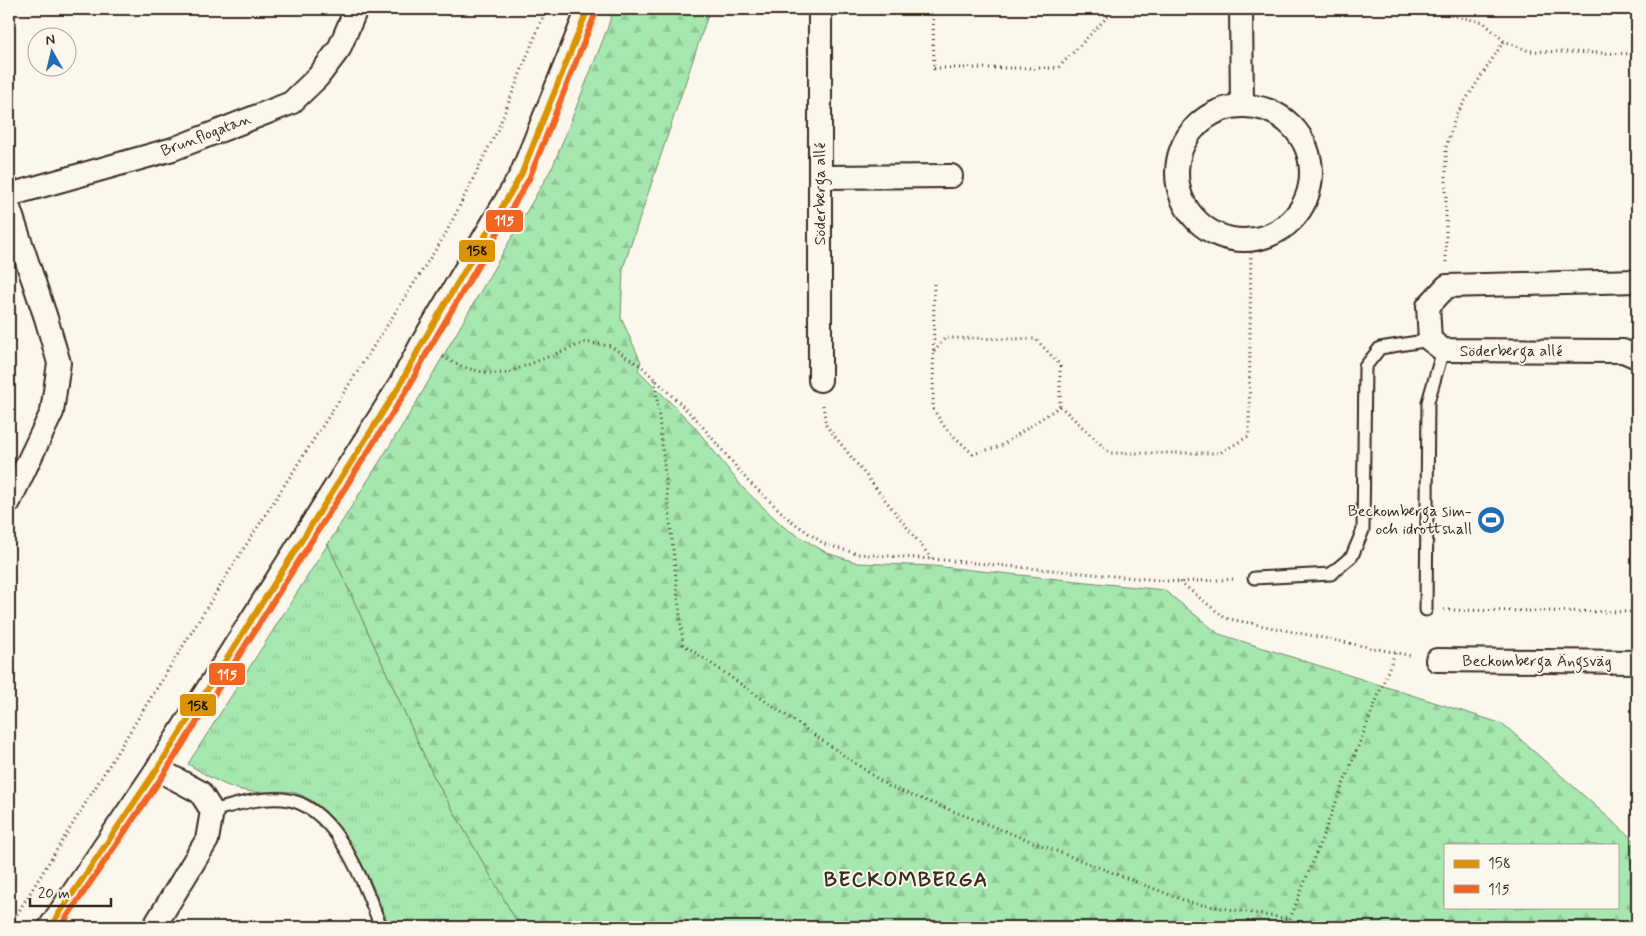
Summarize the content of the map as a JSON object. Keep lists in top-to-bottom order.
{
  "streets": {
    "street": ["Brunflogatan", "Söderberga allé", "Beckomberga Ängsväg"]
  },
  "districts": ["BECKOMBERGA"],
  "places": {
    "sports": ["Beckomberga sim- och idrottshall"]
  },
  "lines": ["transit line 158", "transit line 115"],
  "legend": ["158", "115"],
  "scale_bar": "20 m",
  "north": "top"
}
